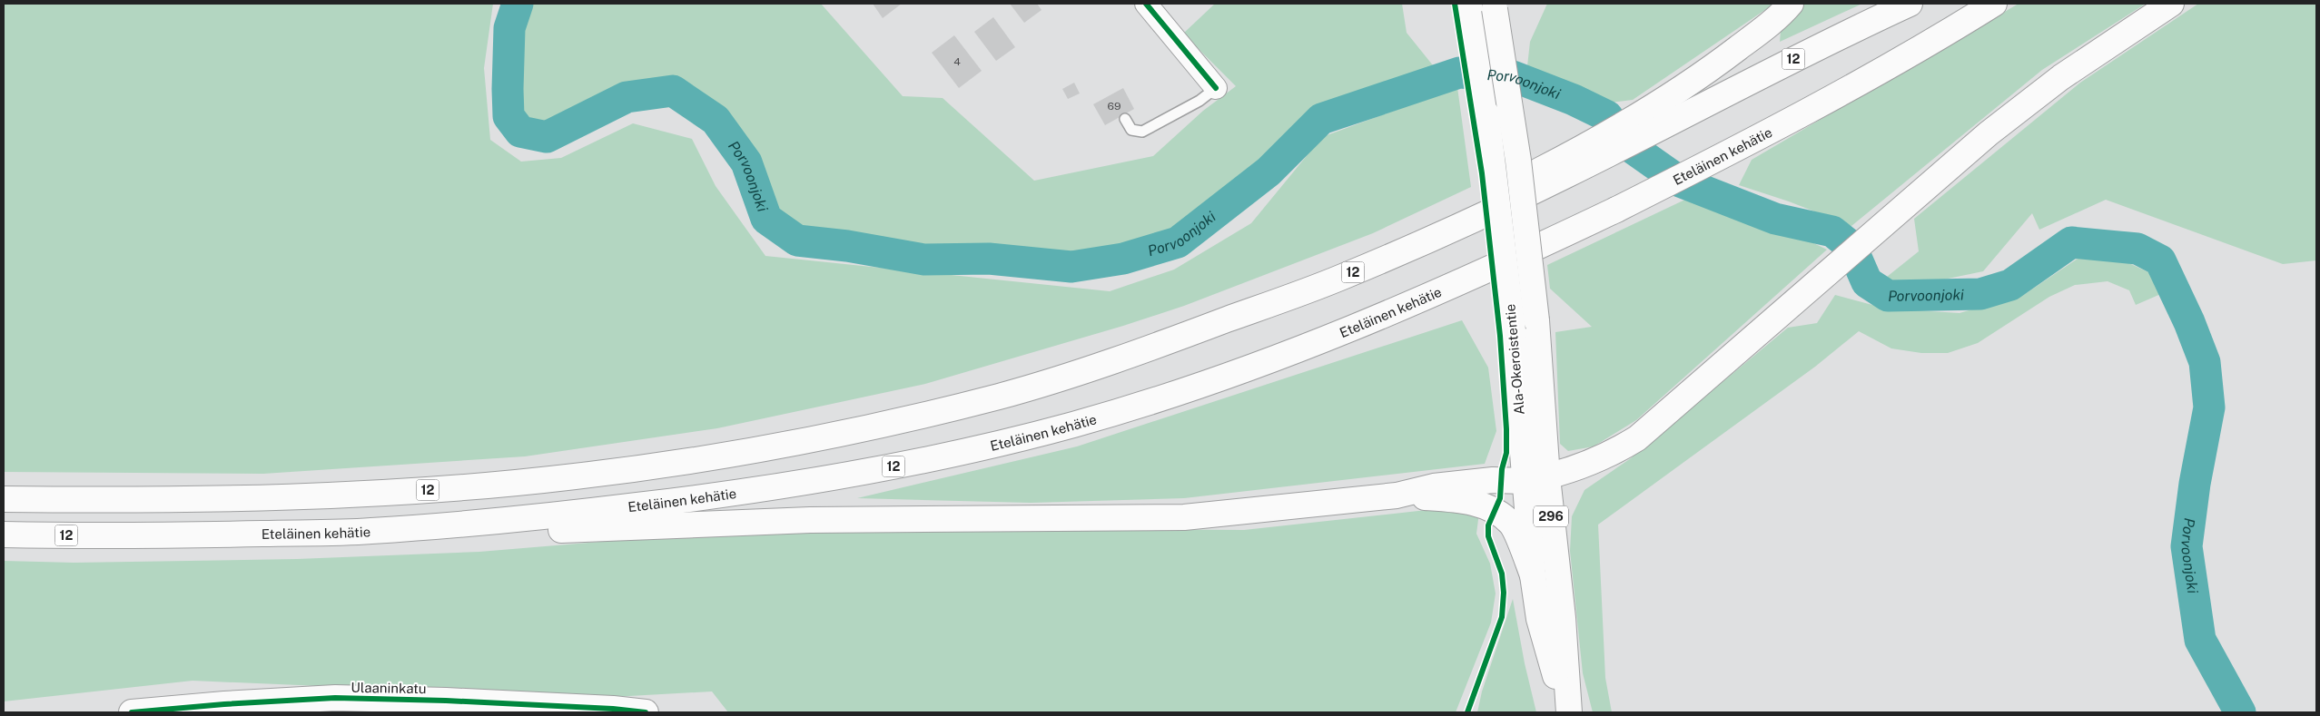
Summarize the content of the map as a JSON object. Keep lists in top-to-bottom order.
{
  "streets": {
    "main road": [
      "12",
      "Eteläinen kehätie",
      "Ala-Okeroistentie",
      "296",
      "Ulaaninkatu"
    ]
  },
  "water": ["Porvoonjoki"],
  "house_numbers": ["4", "69"]
}
